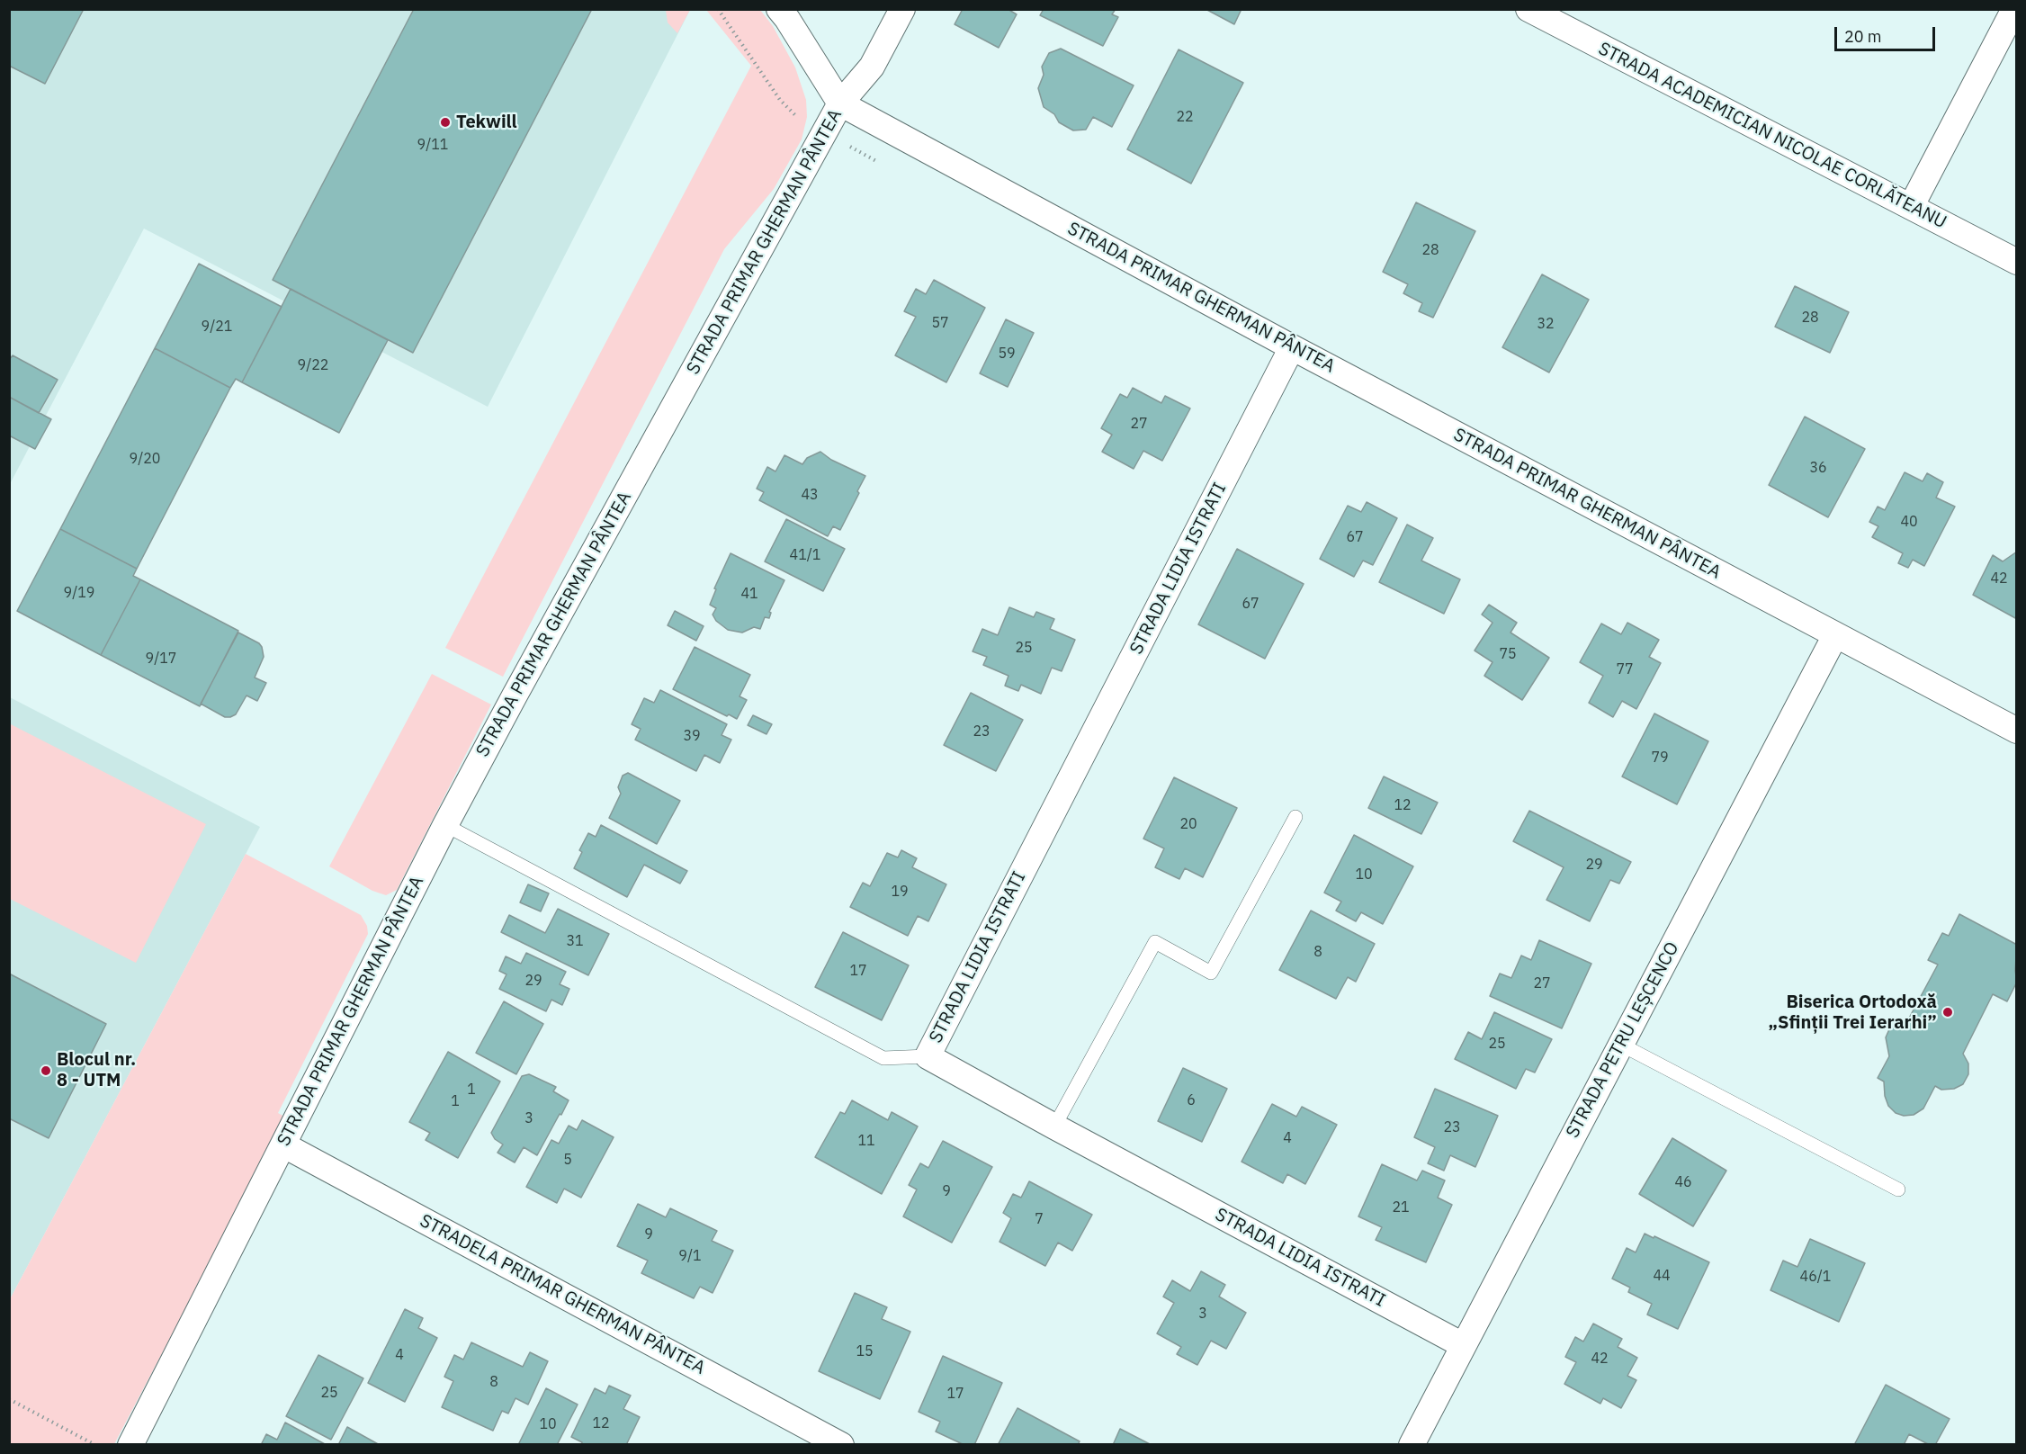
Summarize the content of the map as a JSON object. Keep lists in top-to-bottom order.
{
  "streets": {
    "street": [
      "STRADA ACADEMICIAN NICOLAE CORLĂTEANU",
      "STRADA PRIMAR GHERMAN PÂNTEA",
      "STRADA LIDIA ISTRATI",
      "STRADA PETRU LEȘCENCO",
      "STRADELA PRIMAR GHERMAN PÂNTEA"
    ]
  },
  "crossings": [
    ["STRADA PRIMAR GHERMAN PÂNTEA", "STRADA LIDIA ISTRATI"],
    ["STRADA PRIMAR GHERMAN PÂNTEA", "STRADA PETRU LEȘCENCO"],
    ["STRADA PRIMAR GHERMAN PÂNTEA", "STRADELA PRIMAR GHERMAN PÂNTEA"],
    ["STRADA LIDIA ISTRATI", "STRADA PETRU LEȘCENCO"]
  ],
  "places": ["Tekwill", "Biserica Ortodoxă „Sfinții Trei Ierarhi”", "Blocul nr. 8 - UTM"],
  "house_numbers": [
    "22",
    "9/11",
    "28",
    "28",
    "57",
    "32",
    "9/21",
    "59",
    "9/22",
    "27",
    "9/20",
    "36",
    "43",
    "40",
    "67",
    "41/1",
    "42",
    "9/19",
    "41",
    "67",
    "25",
    "75",
    "9/17",
    "77",
    "23",
    "39",
    "79",
    "12",
    "20",
    "29",
    "10",
    "19",
    "31",
    "8",
    "17",
    "29",
    "27",
    "25",
    "1",
    "6",
    "1",
    "3",
    "23",
    "4",
    "11",
    "5",
    "46",
    "9",
    "21",
    "7",
    "9",
    "9/1",
    "44",
    "46/1",
    "3",
    "15",
    "4",
    "42",
    "8",
    "25",
    "17",
    "12",
    "10"
  ],
  "scale_bar": "20 m"
}
